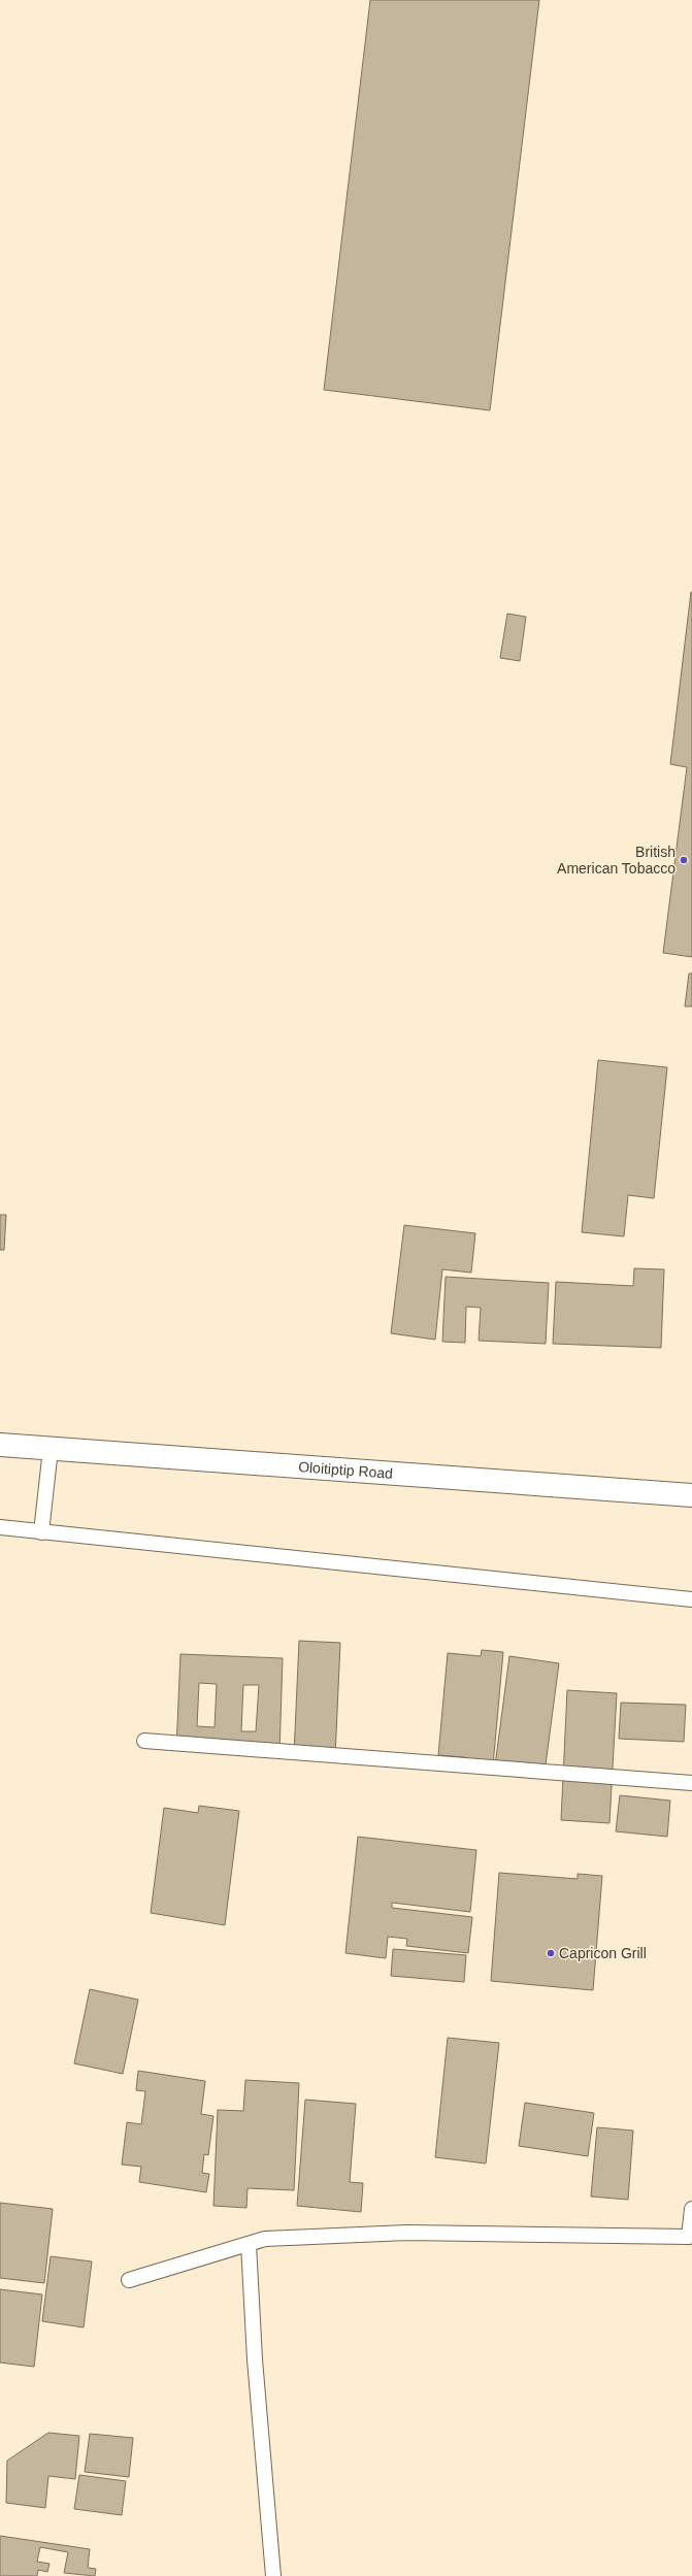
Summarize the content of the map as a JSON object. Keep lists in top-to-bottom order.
{
  "streets": {
    "street": ["Oloitiptip Road"]
  },
  "places": ["British American Tobacco", "Capricon Grill"]
}
